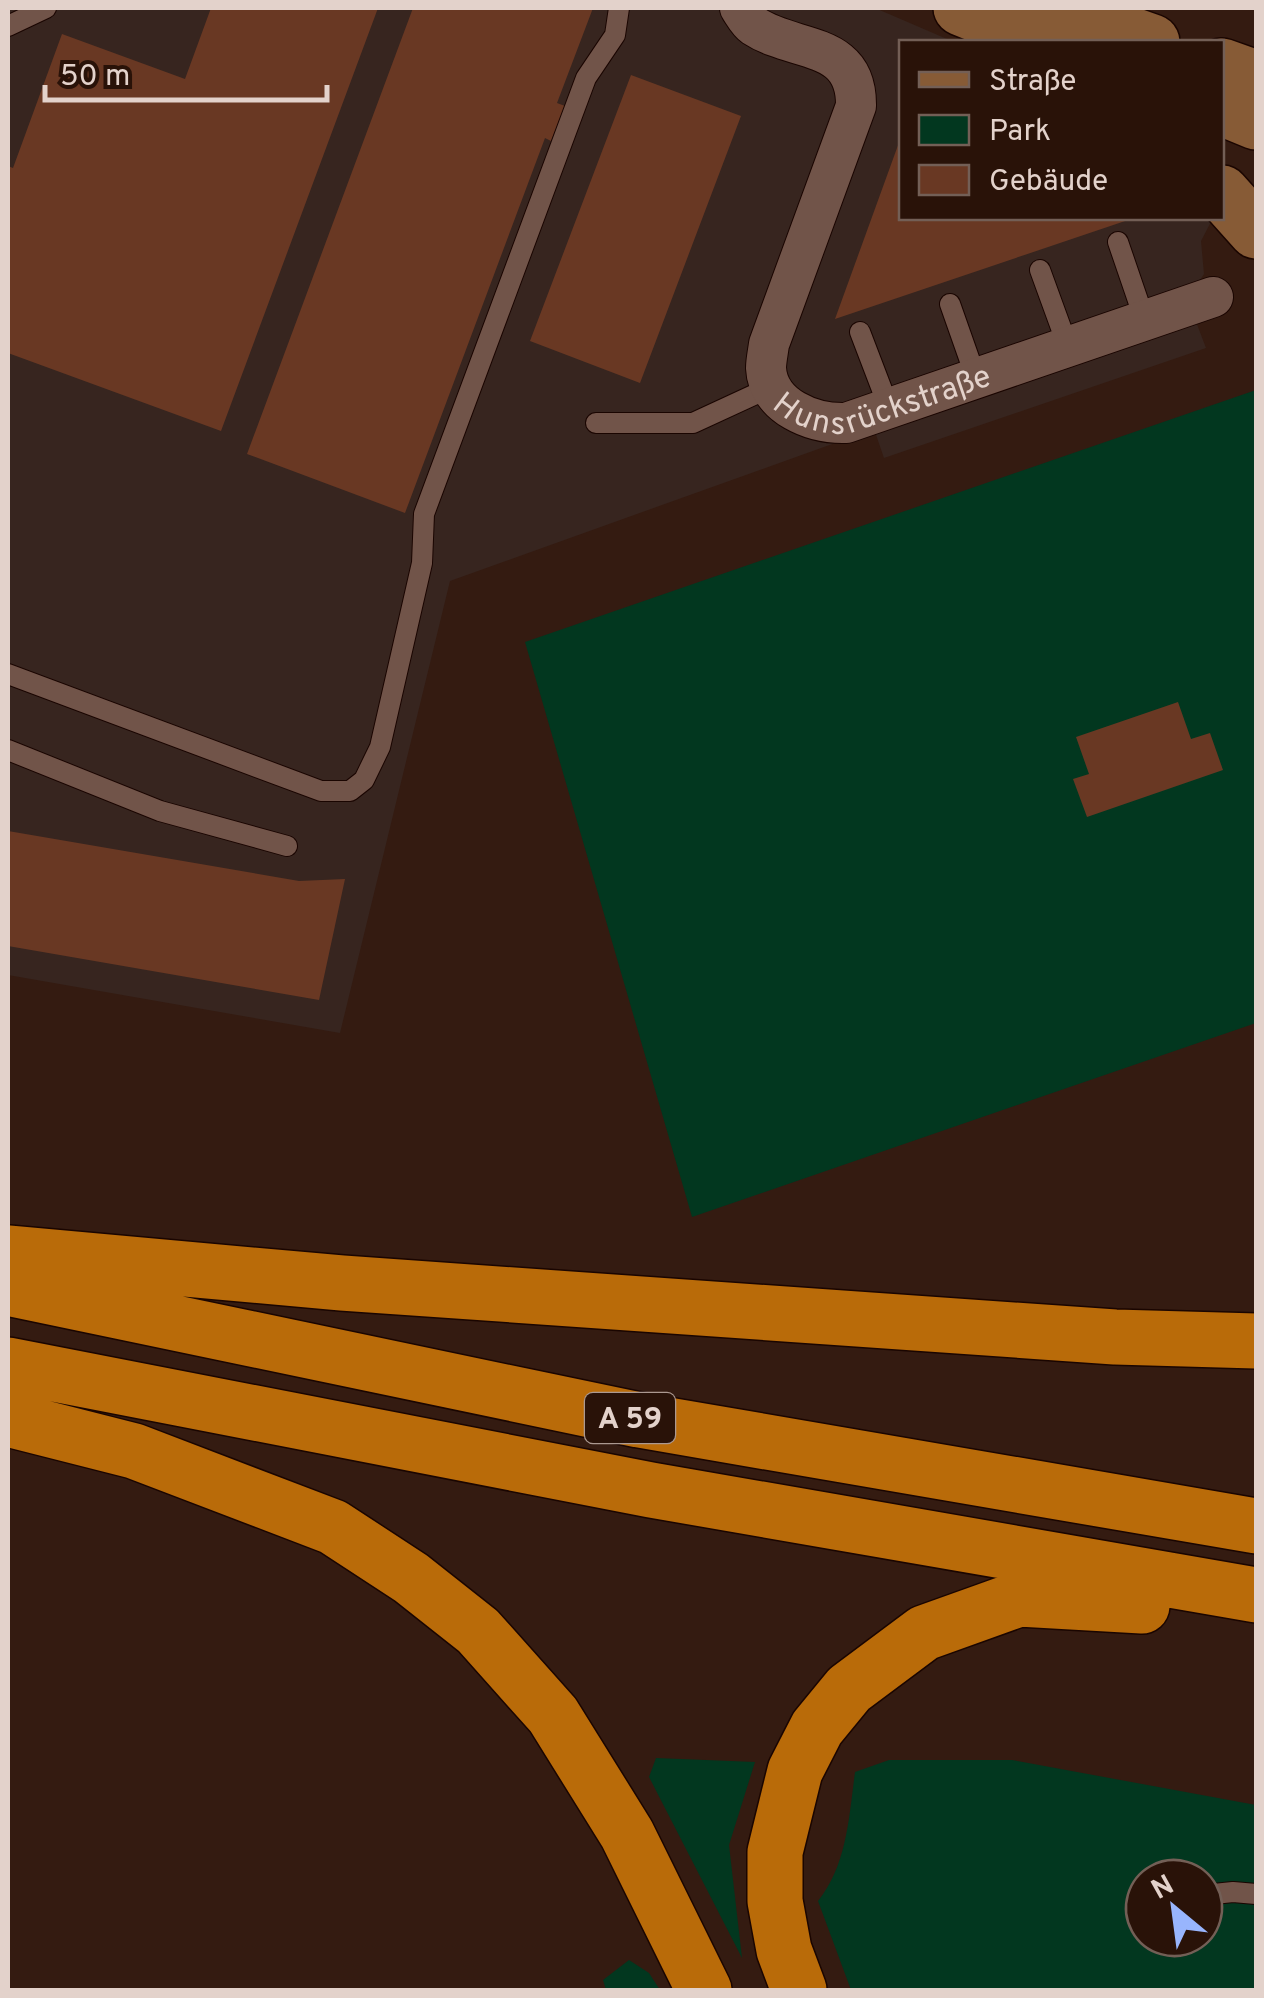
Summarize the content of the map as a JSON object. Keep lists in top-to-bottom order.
{
  "streets": {
    "highway": ["A 59"],
    "street": ["Hunsrückstraße"]
  },
  "legend": ["Straße", "Park", "Gebäude"],
  "scale_bar": "50 m",
  "north": "top left"
}
